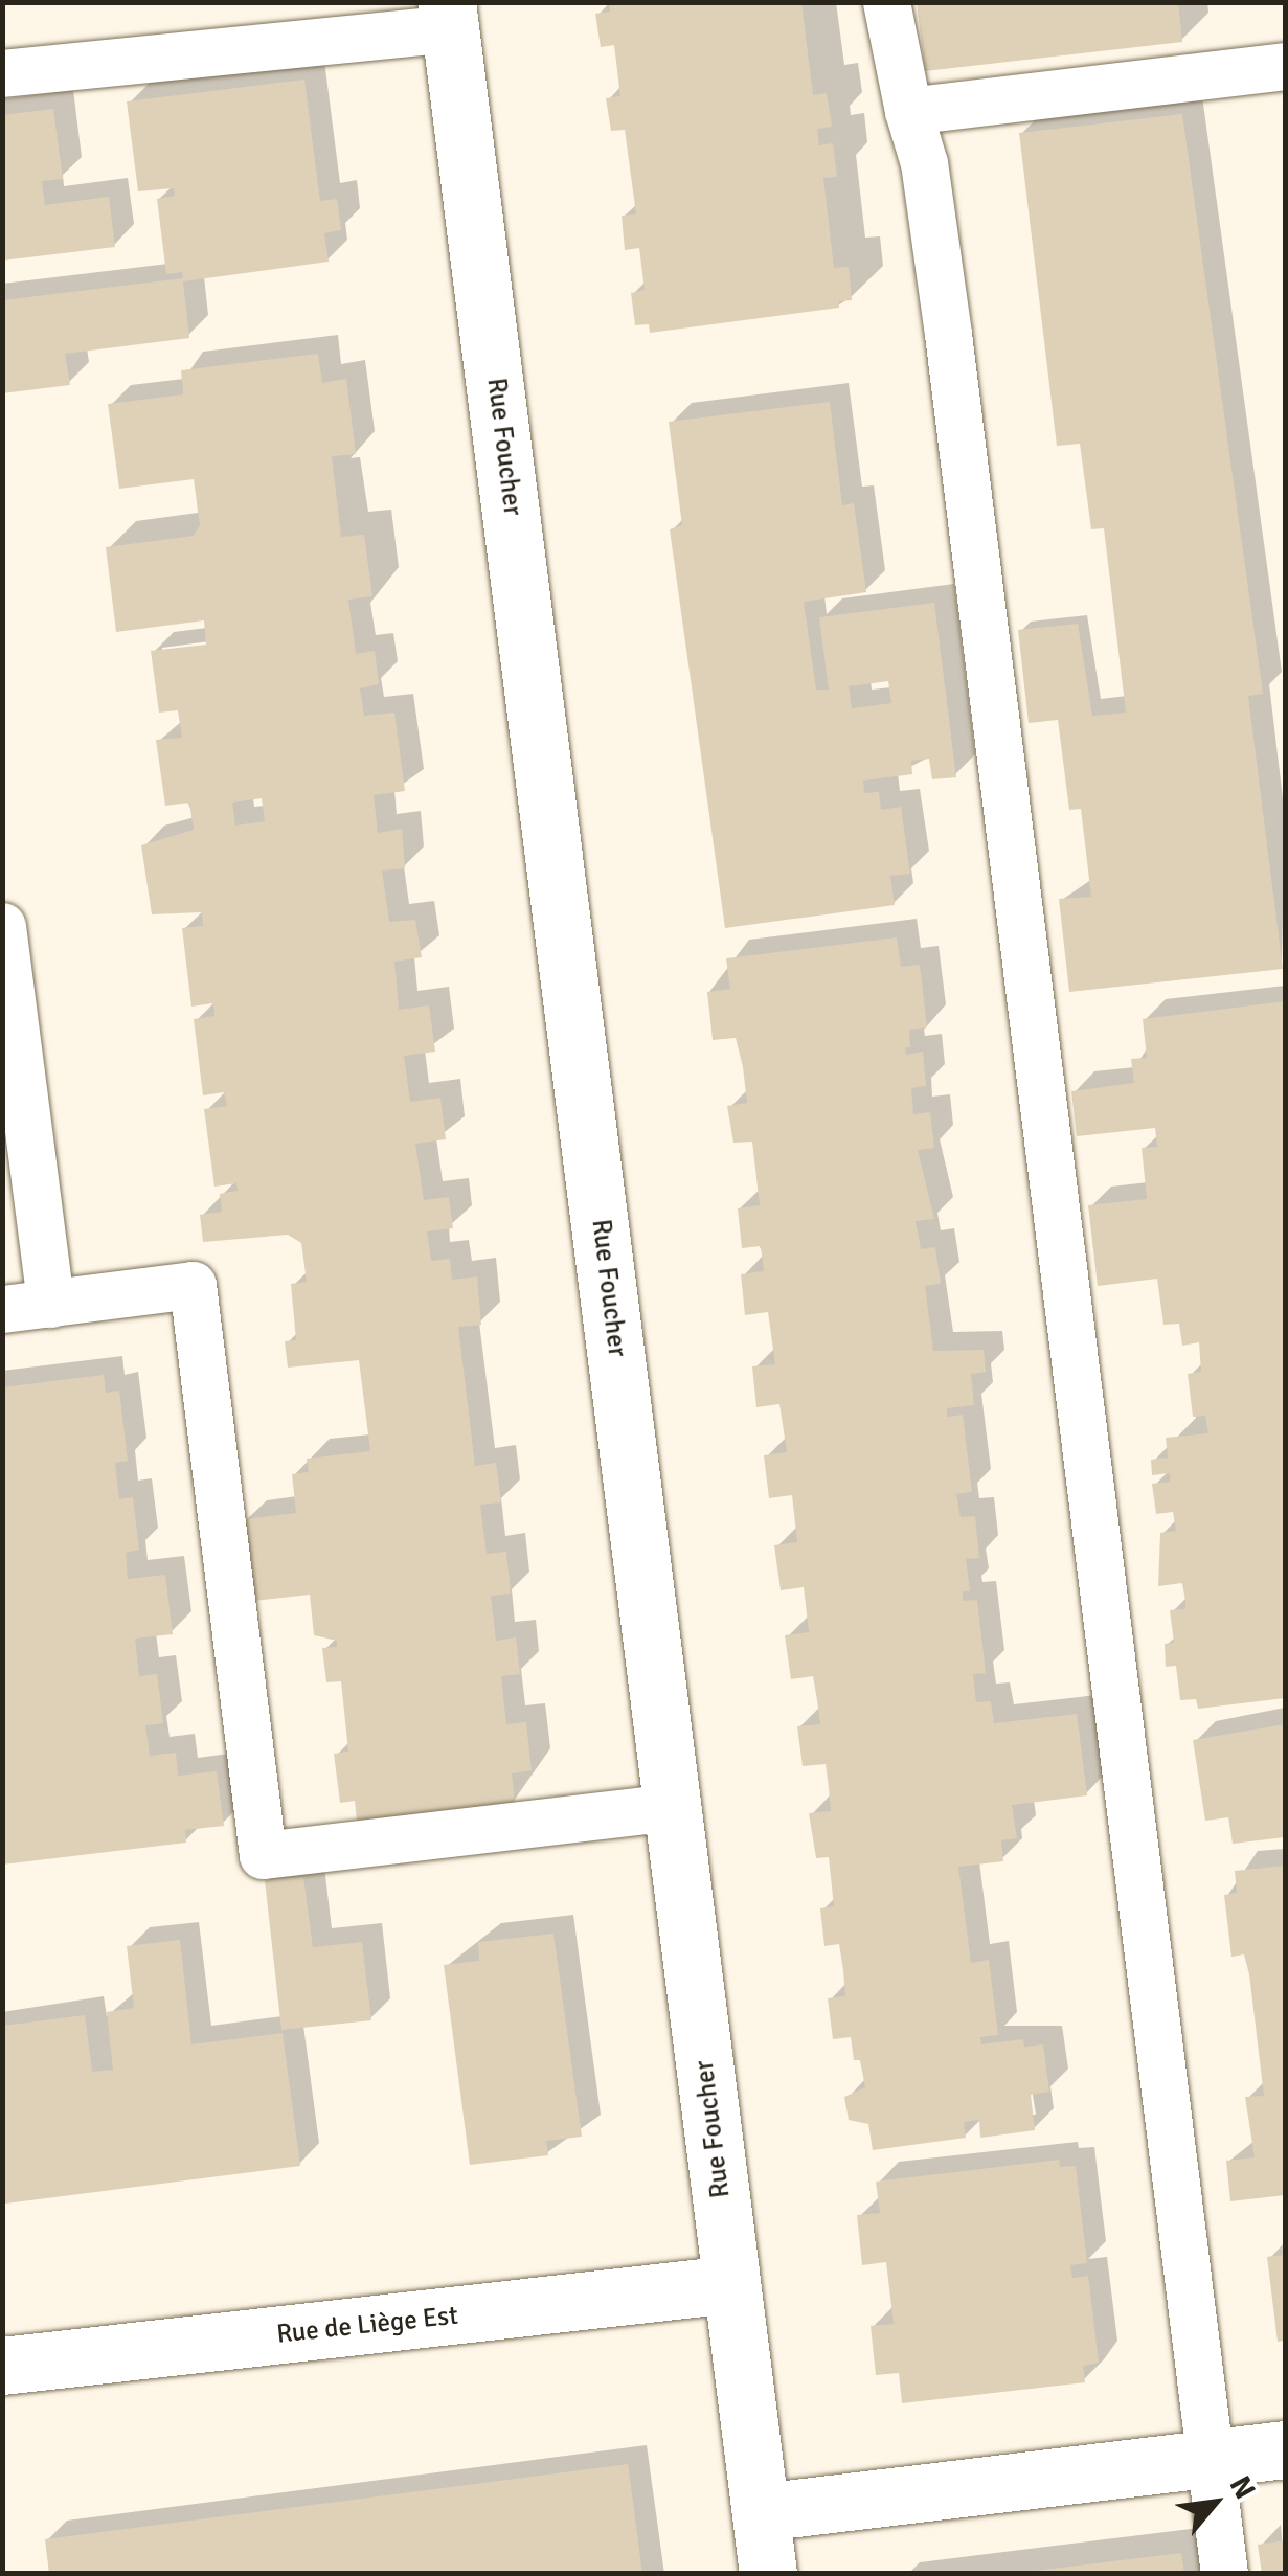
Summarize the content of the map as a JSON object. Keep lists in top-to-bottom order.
{
  "streets": {
    "street": ["Rue Foucher", "Rue de Liège Est"]
  },
  "crossings": [
    ["Rue Foucher", "Rue de Liège Est"]
  ],
  "north": "top right"
}
